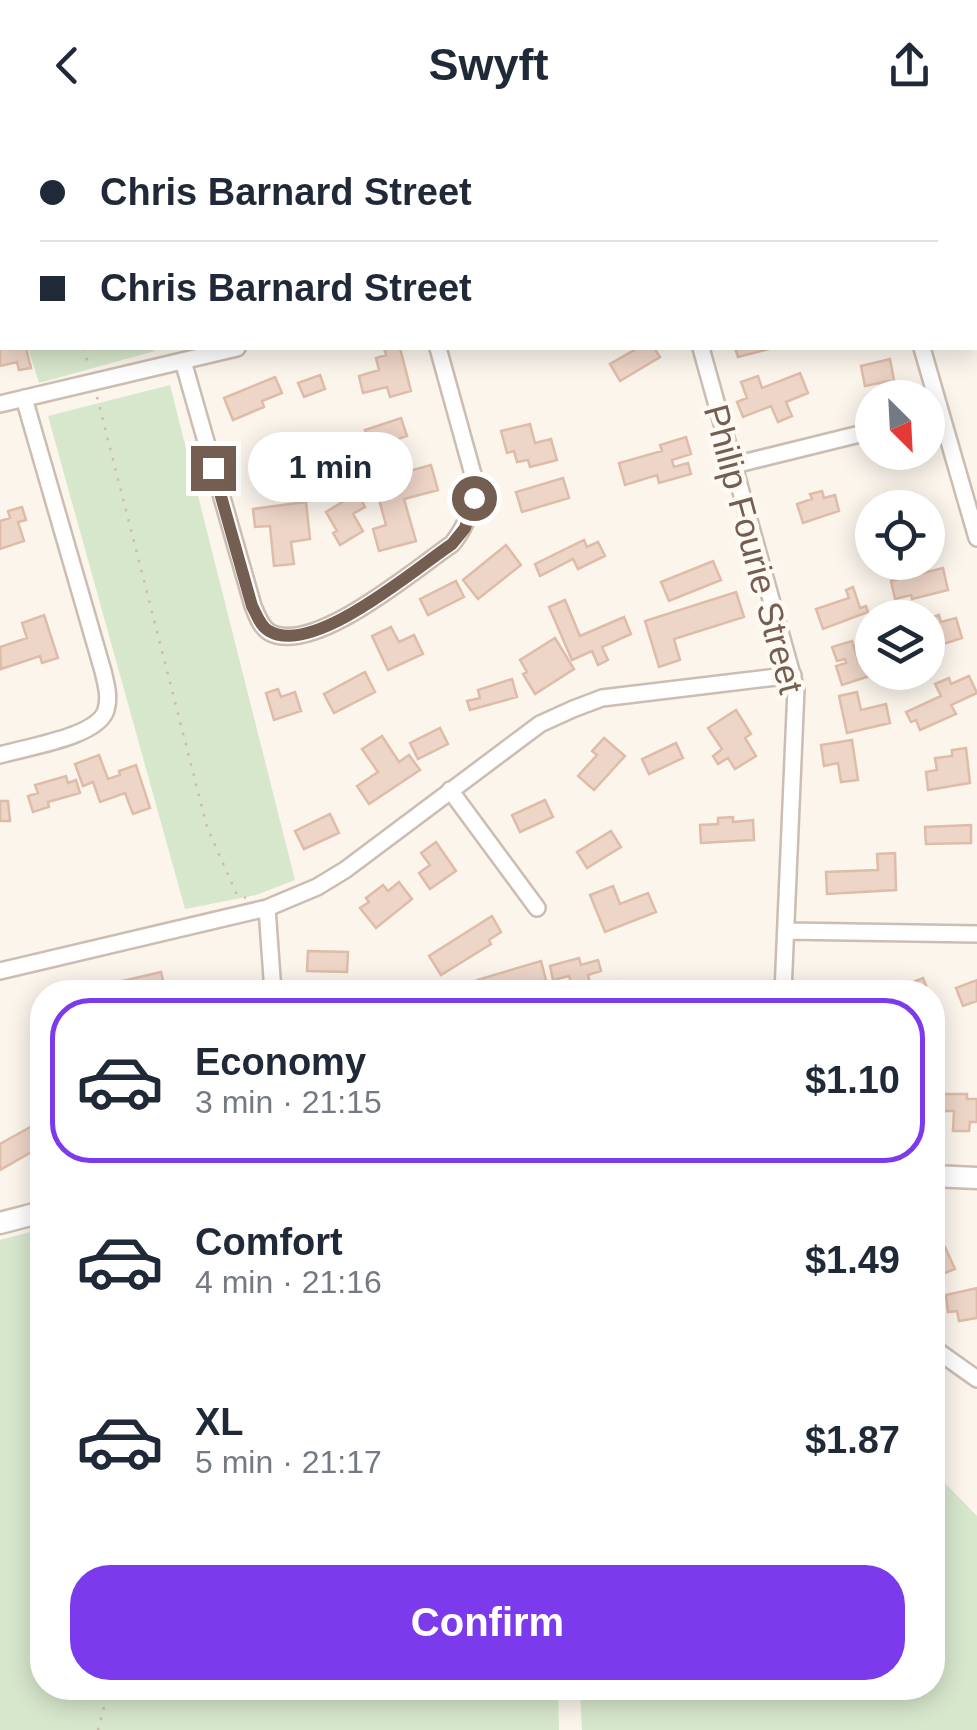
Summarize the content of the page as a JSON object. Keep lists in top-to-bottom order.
{
  "streets": {
    "street": ["Philip Fourie Street"]
  },
  "north": "bottom right",
  "page": {
    "header": "Swyft",
    "banner": ["Chris Barnard Street", "Chris Barnard Street"],
    "bubble": "1 min",
    "list": [
      {
        "name": "Economy",
        "note": "3 min · 21:15",
        "value": "$1.10"
      },
      {
        "name": "Comfort",
        "note": "4 min · 21:16",
        "value": "$1.49"
      },
      {
        "name": "XL",
        "note": "5 min · 21:17",
        "value": "$1.87"
      }
    ],
    "buttons": "Confirm"
  }
}
